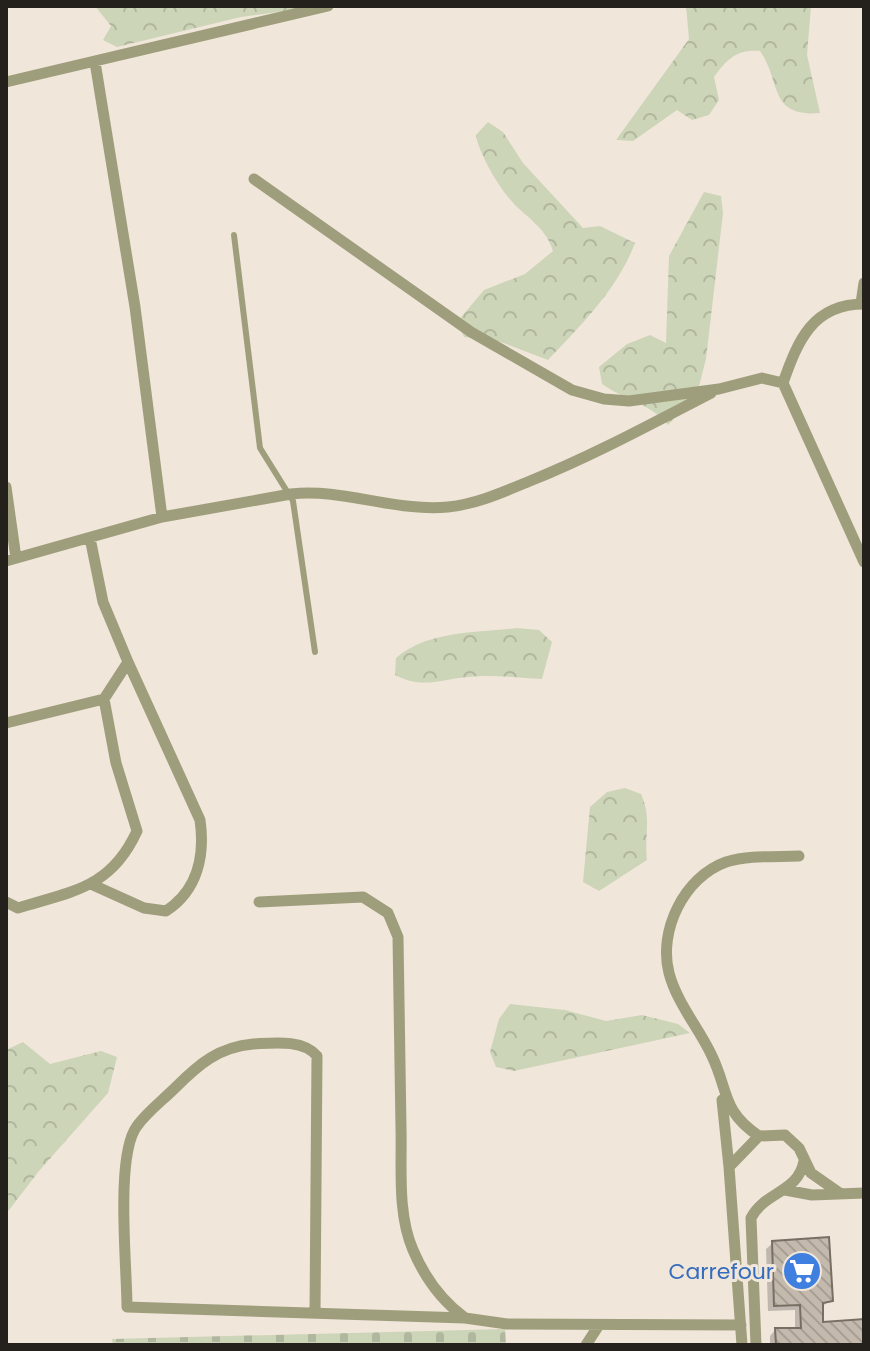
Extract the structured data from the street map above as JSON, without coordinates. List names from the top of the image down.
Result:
{
  "places": {
    "supermarket": ["Carrefour"]
  }
}
